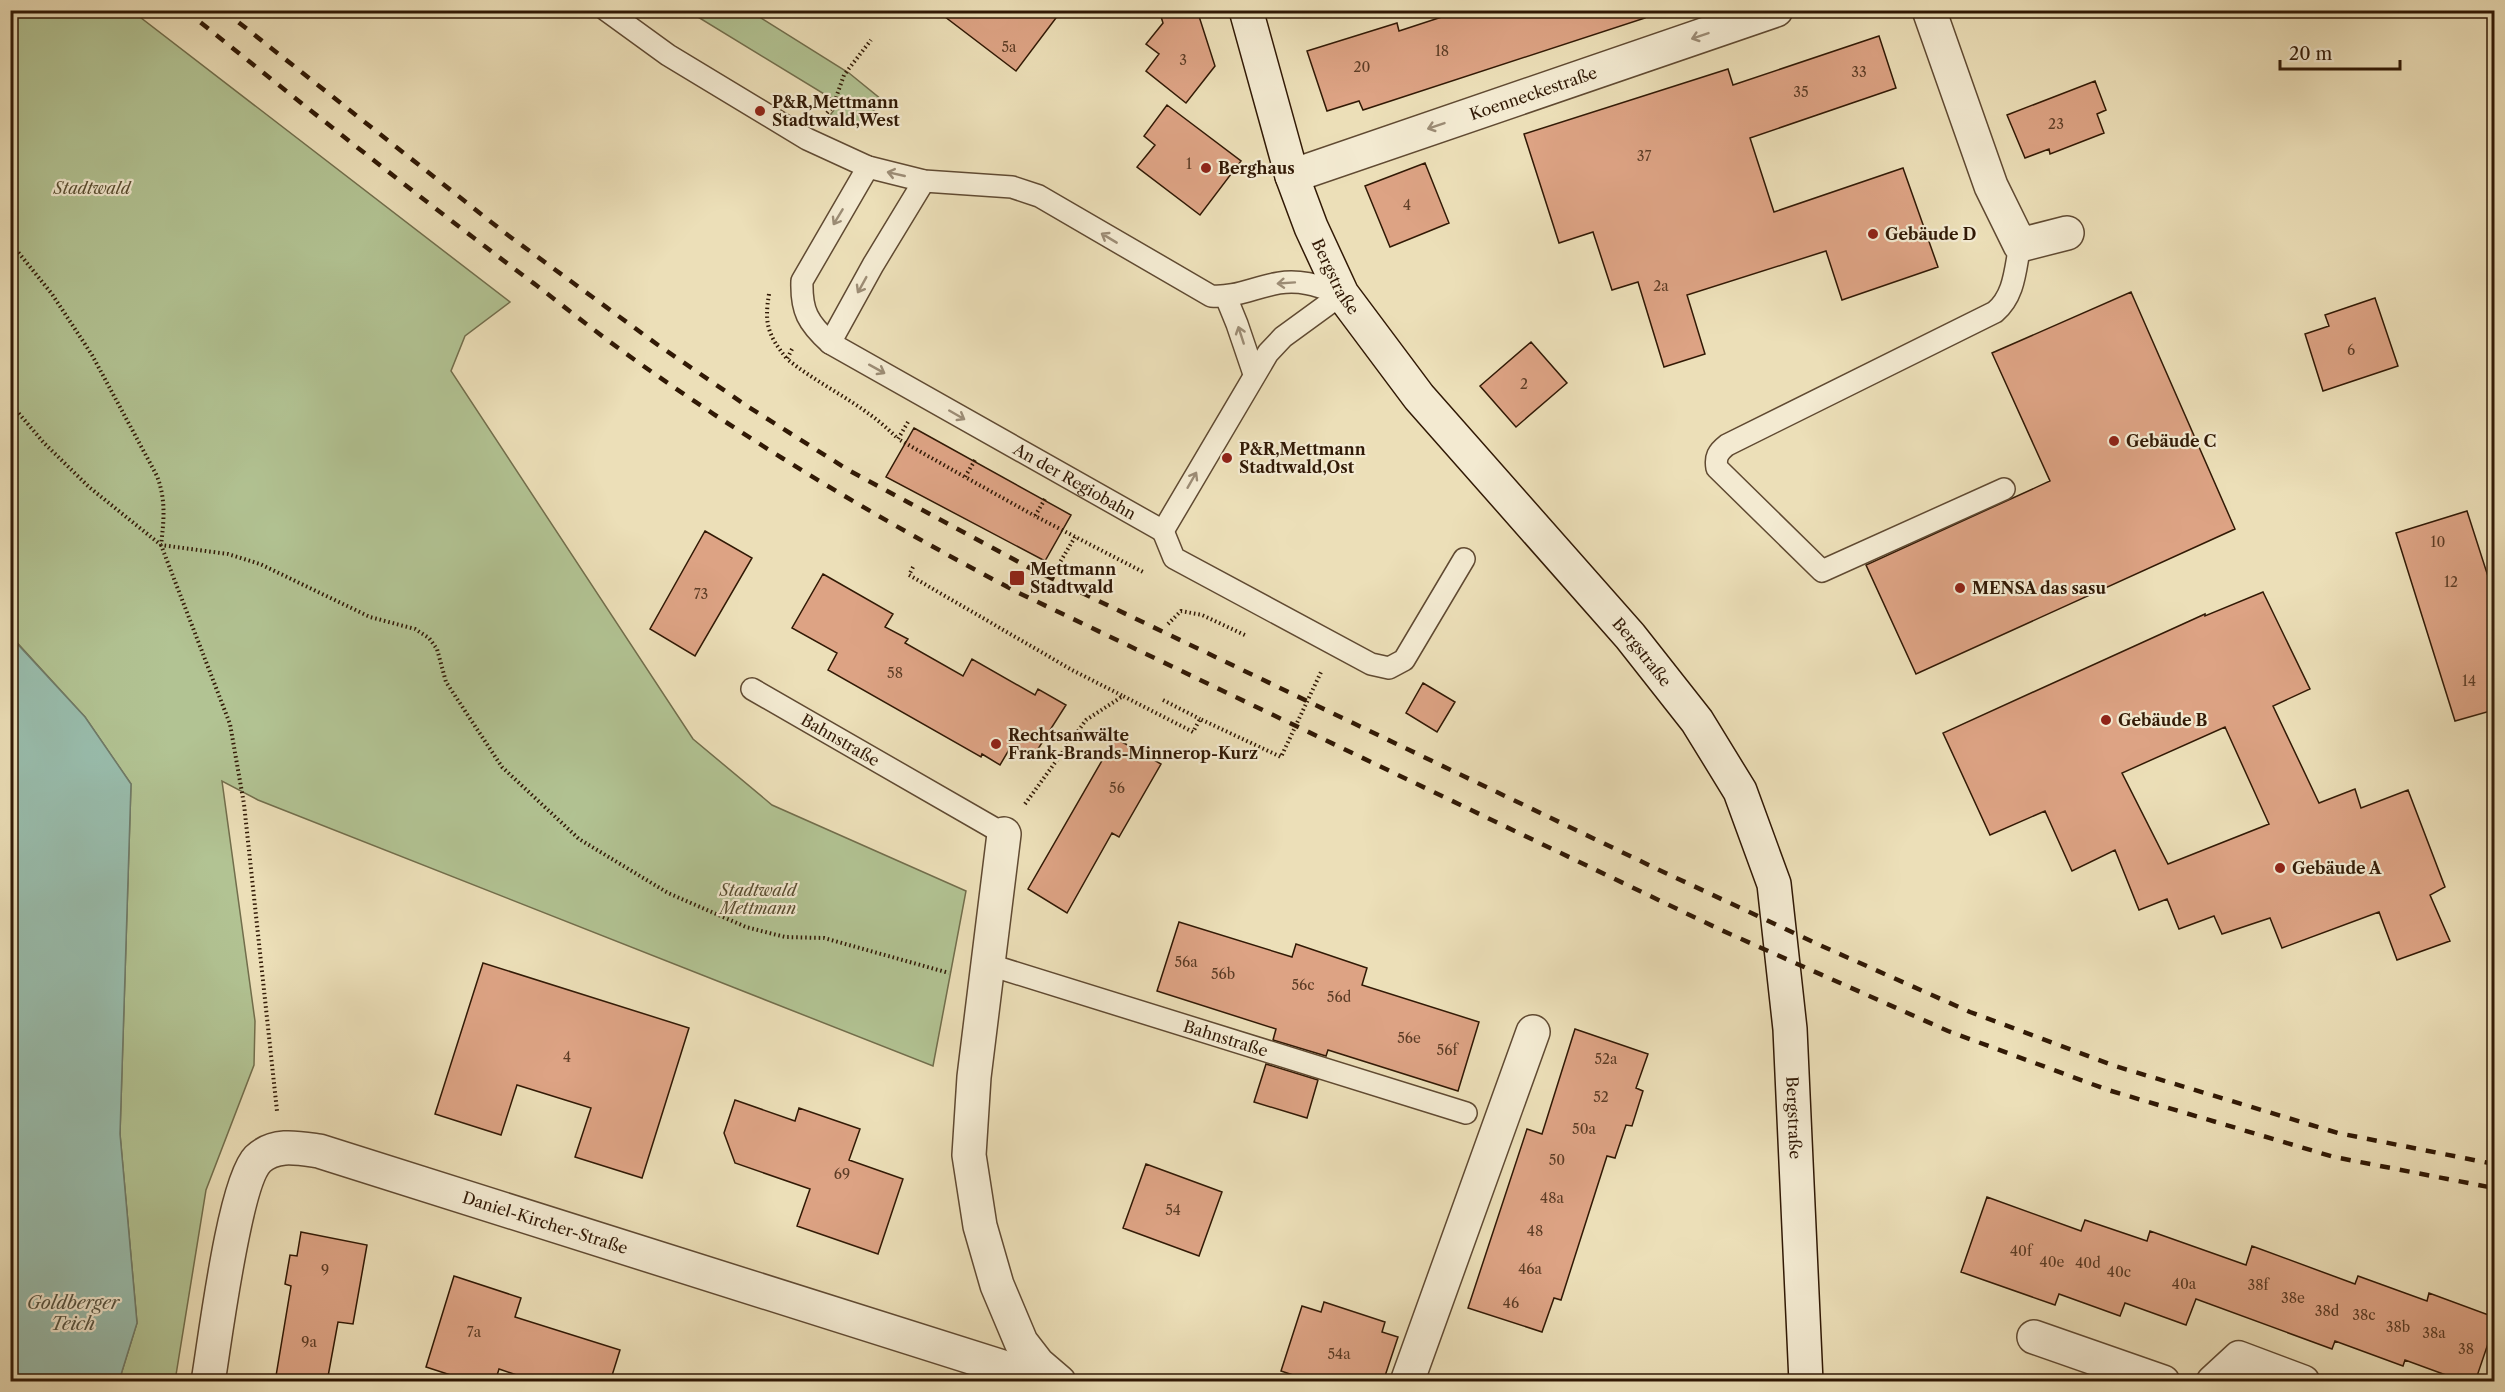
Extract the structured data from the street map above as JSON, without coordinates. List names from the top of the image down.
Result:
{
  "streets": {
    "street": ["Koenneckestraße", "Bergstraße", "Daniel-Kircher-Straße"],
    "lane": ["An der Regiobahn", "Bahnstraße"]
  },
  "crossings": [
    ["Koenneckestraße", "Bergstraße"]
  ],
  "one_way": ["Koenneckestraße"],
  "water": ["Goldberger Teich"],
  "parks": ["Stadtwald", "Stadtwald Mettmann"],
  "places": {
    "other": [
      "P&R,Mettmann Stadtwald,West",
      "Berghaus",
      "Gebäude D",
      "Gebäude C",
      "P&R,Mettmann Stadtwald,Ost",
      "MENSA das sasu",
      "Gebäude B",
      "Rechtsanwälte Frank-Brands-Minnerop-Kurz",
      "Gebäude A"
    ],
    "transit": ["Mettmann Stadtwald"]
  },
  "house_numbers": [
    "5a",
    "18",
    "3",
    "20",
    "33",
    "35",
    "23",
    "37",
    "1",
    "4",
    "2a",
    "6",
    "2",
    "10",
    "12",
    "73",
    "58",
    "14",
    "56",
    "56a",
    "56b",
    "56c",
    "56d",
    "56e",
    "56f",
    "4",
    "52a",
    "52",
    "50a",
    "50",
    "69",
    "48a",
    "54",
    "48",
    "40f",
    "40e",
    "40d",
    "46a",
    "9",
    "40c",
    "40a",
    "38f",
    "38e",
    "46",
    "38d",
    "38c",
    "38b",
    "7a",
    "38a",
    "9a",
    "38",
    "54a"
  ],
  "scale_bar": "20 m"
}
